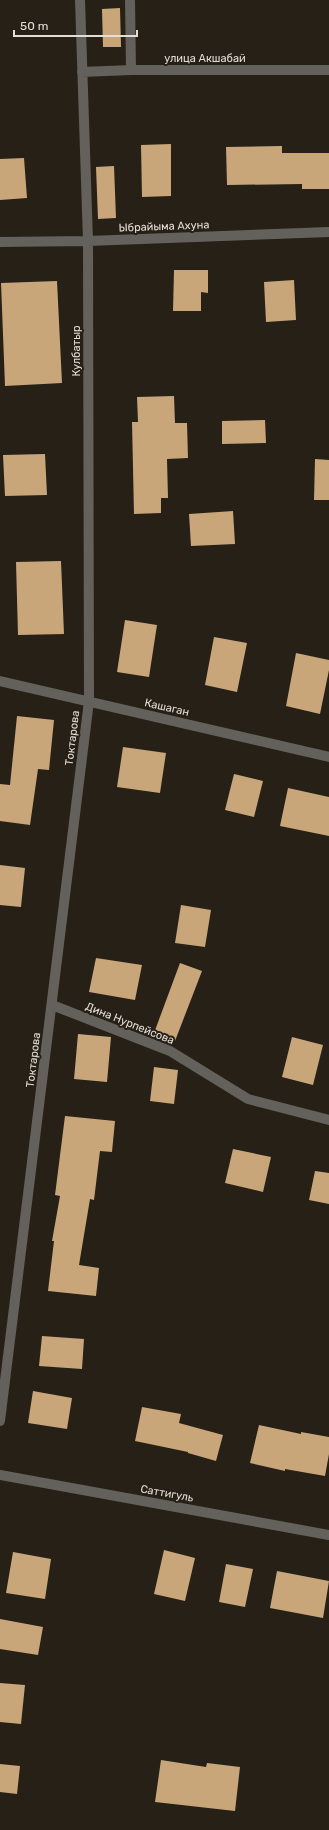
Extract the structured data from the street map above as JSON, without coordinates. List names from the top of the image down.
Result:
{
  "streets": {
    "street": [
      "улица Акшабай",
      "Ыбрайыма Ахуна",
      "Кулбатыр",
      "Кашаган",
      "Токтарова",
      "Дина Нурпейсова",
      "Саттигуль"
    ]
  },
  "crossings": [
    ["улица Акшабай", "Кулбатыр"],
    ["Ыбрайыма Ахуна", "Кулбатыр"],
    ["Кулбатыр", "Кашаган"],
    ["Кулбатыр", "Токтарова"],
    ["Кашаган", "Токтарова"],
    ["Токтарова", "Дина Нурпейсова"]
  ],
  "scale_bar": "50 m"
}
